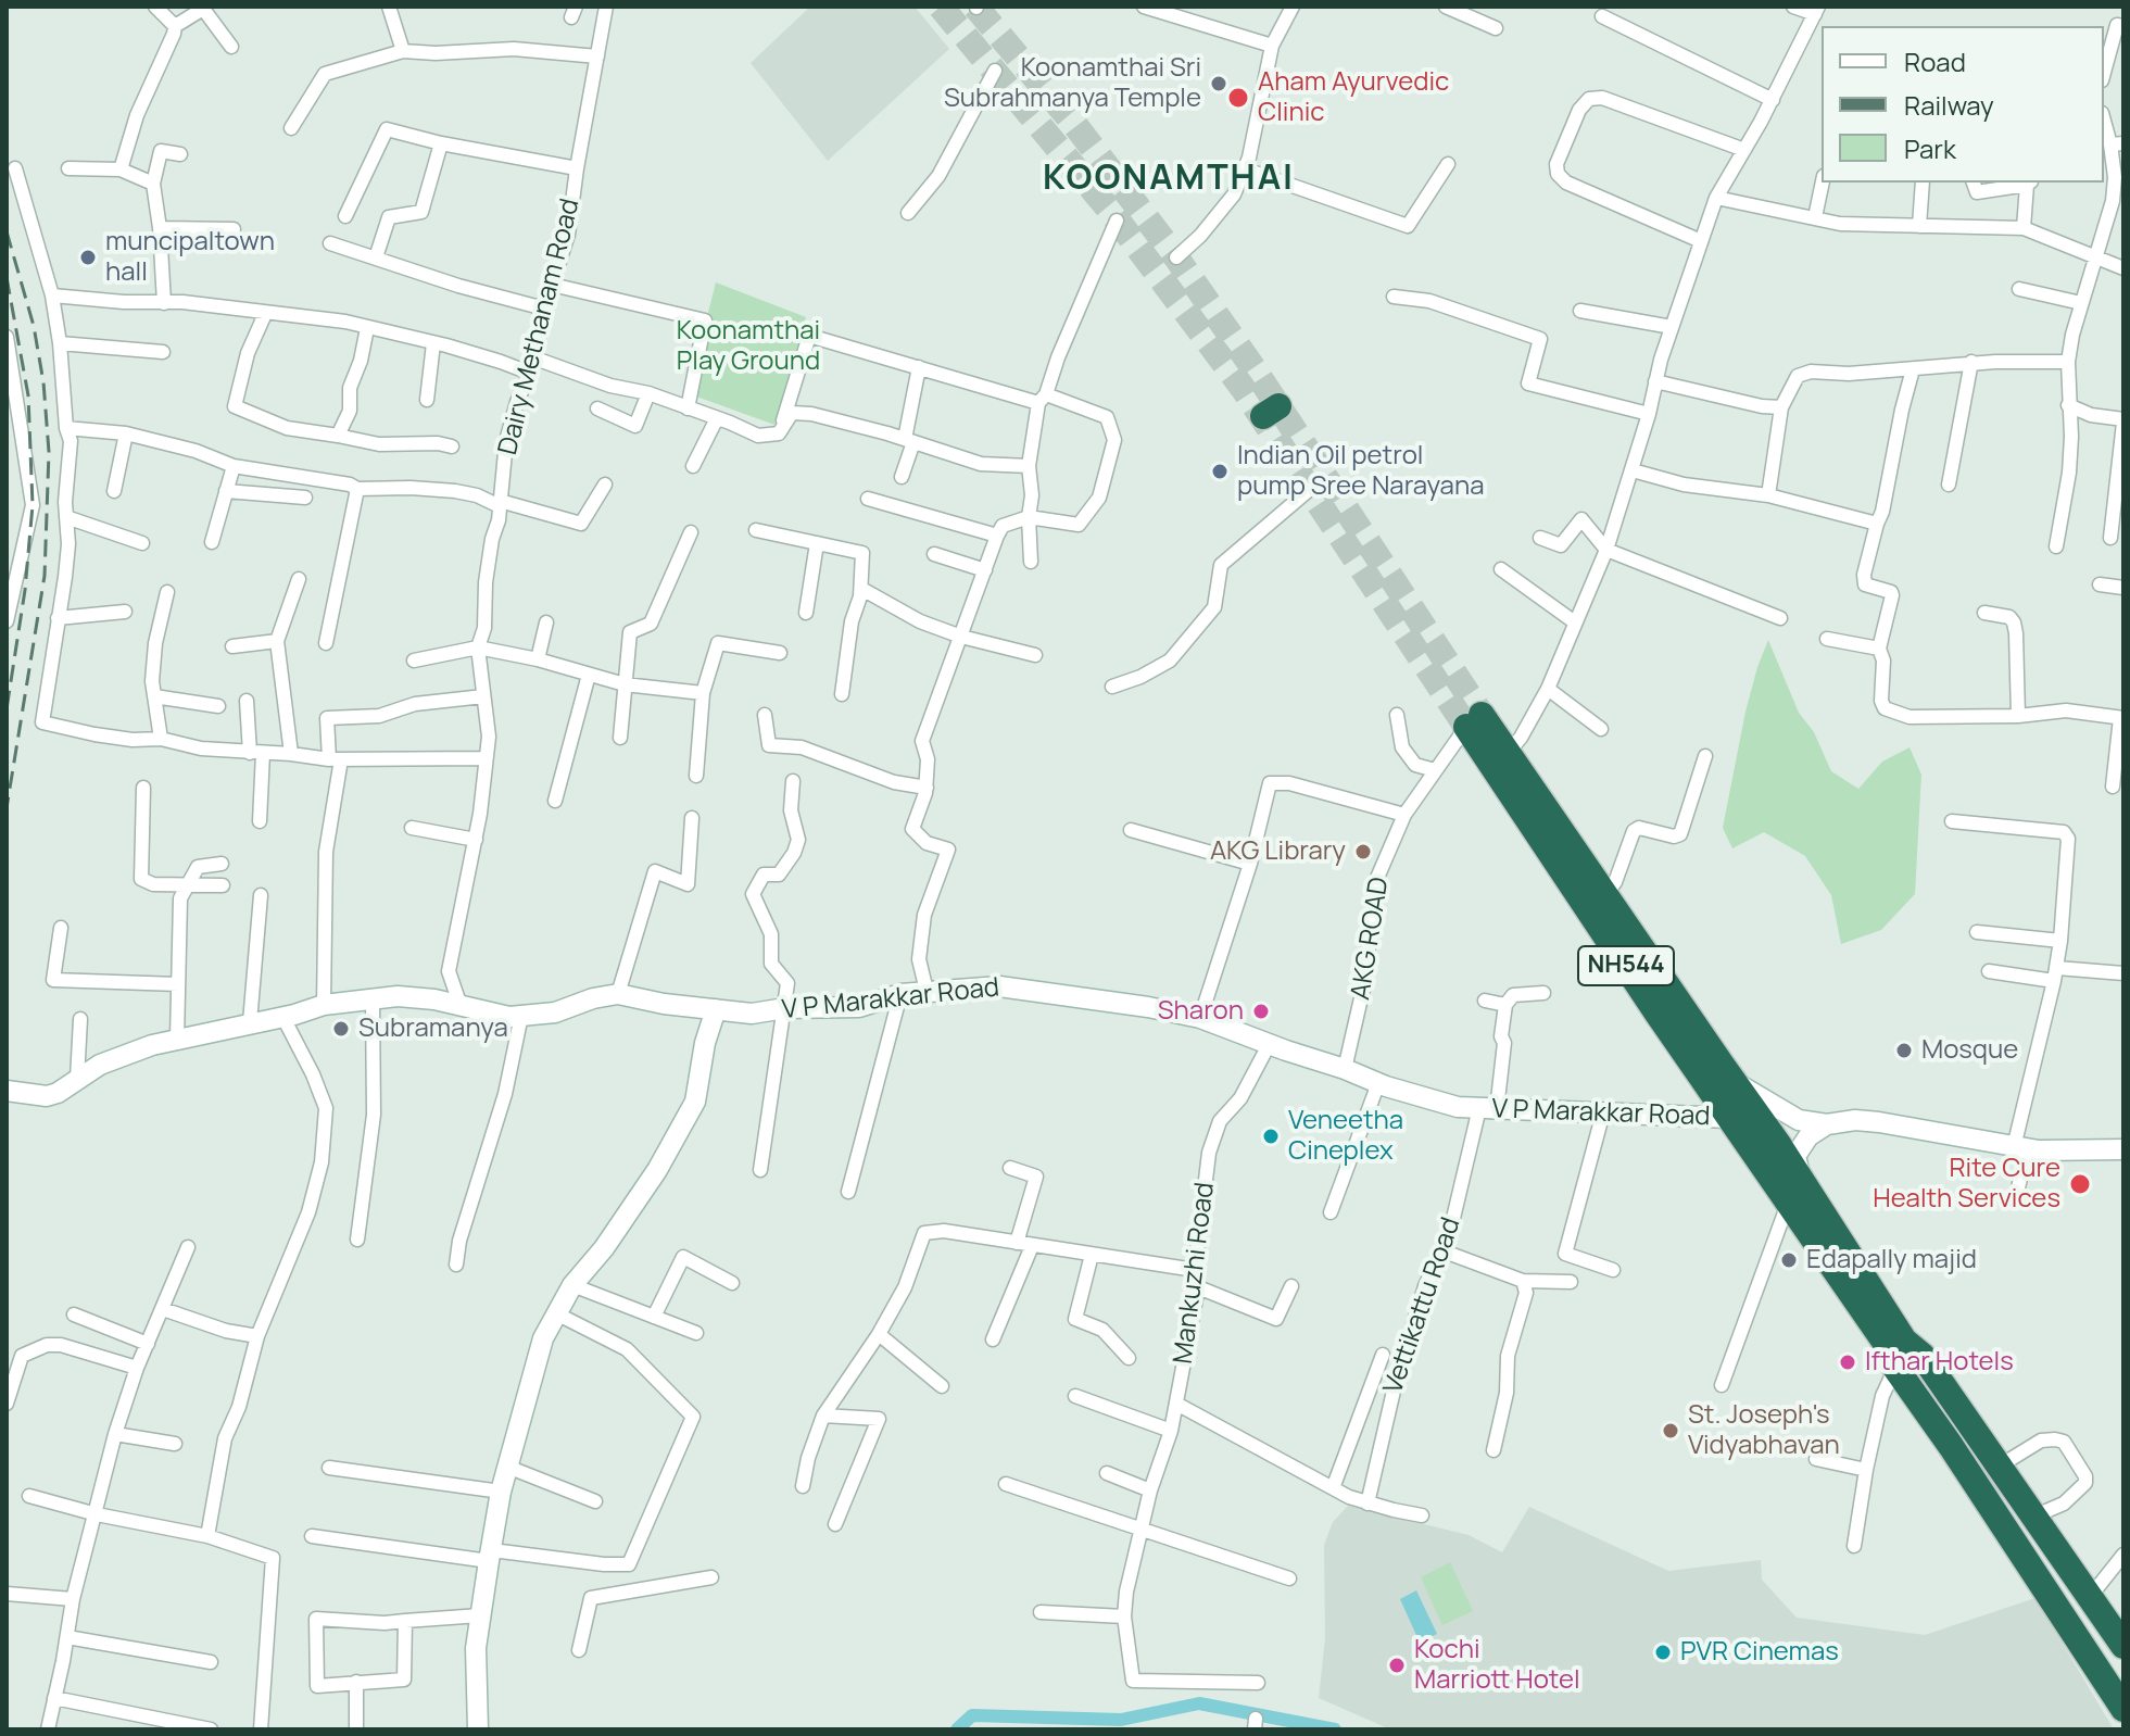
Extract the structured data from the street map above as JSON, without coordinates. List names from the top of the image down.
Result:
{
  "streets": {
    "highway": ["NH544"],
    "street": [
      "Dairy Methanam Road",
      "AKG ROAD",
      "V P Marakkar Road",
      "Mankuzhi Road",
      "Vettikattu Road"
    ]
  },
  "crossings": [
    ["Dairy Methanam Road", "V P Marakkar Road"],
    ["AKG ROAD", "NH544"],
    ["AKG ROAD", "V P Marakkar Road"],
    ["NH544", "V P Marakkar Road"],
    ["V P Marakkar Road", "Mankuzhi Road"],
    ["V P Marakkar Road", "Vettikattu Road"]
  ],
  "districts": ["KOONAMTHAI"],
  "parks": ["Koonamthai Play Ground"],
  "places": [
    "Koonamthai Sri Subrahmanya Temple",
    "Aham Ayurvedic Clinic",
    "muncipaltown hall",
    "Indian Oil petrol pump Sree Narayana",
    "AKG Library",
    "Sharon",
    "Subramanya",
    "Mosque",
    "Veneetha Cineplex",
    "Rite Cure Health Services",
    "Edapally majid",
    "Ifthar Hotels",
    "St. Joseph's Vidyabhavan",
    "PVR Cinemas",
    "Kochi Marriott Hotel"
  ],
  "legend": ["Road", "Railway", "Park"]
}
